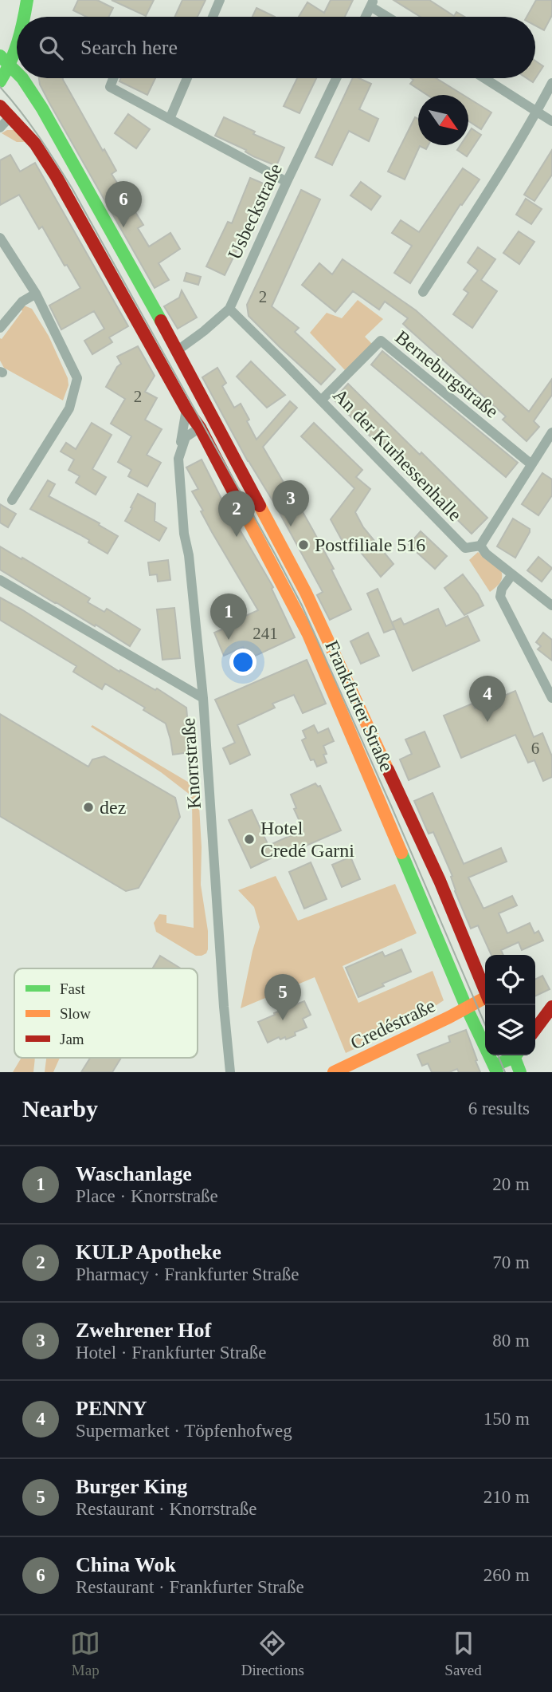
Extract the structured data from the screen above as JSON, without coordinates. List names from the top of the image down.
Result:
{
  "streets": {
    "main road": ["Frankfurter Straße", "Credéstraße"],
    "street": [
      "Usbeckstraße",
      "Berneburgstraße",
      "An der Kurhessenhalle",
      "Knorrstraße"
    ]
  },
  "crossings": [
    ["Usbeckstraße", "An der Kurhessenhalle"],
    ["Usbeckstraße", "Frankfurter Straße"],
    ["Berneburgstraße", "An der Kurhessenhalle"],
    ["Frankfurter Straße", "Knorrstraße"],
    ["Frankfurter Straße", "Credéstraße"]
  ],
  "places": ["Postfiliale 516", "dez", "Hotel Credé Garni"],
  "house_numbers": [
    "2",
    "2",
    "241",
    "6"
  ],
  "legend": ["Fast", "Slow", "Jam"],
  "north": "bottom right",
  "page": {
    "search": "Search here",
    "pins": [
      "6",
      "3",
      "2",
      "1",
      "4",
      "5"
    ],
    "heading": ["Nearby", "6 results"],
    "list": [
      {
        "mark": "1",
        "name": "Waschanlage",
        "note": "Place · Knorrstraße",
        "value": "20 m"
      },
      {
        "mark": "2",
        "name": "KULP Apotheke",
        "note": "Pharmacy · Frankfurter Straße",
        "value": "70 m"
      },
      {
        "mark": "3",
        "name": "Zwehrener Hof",
        "note": "Hotel · Frankfurter Straße",
        "value": "80 m"
      },
      {
        "mark": "4",
        "name": "PENNY",
        "note": "Supermarket · Töpfenhofweg",
        "value": "150 m"
      },
      {
        "mark": "5",
        "name": "Burger King",
        "note": "Restaurant · Knorrstraße",
        "value": "210 m"
      },
      {
        "mark": "6",
        "name": "China Wok",
        "note": "Restaurant · Frankfurter Straße",
        "value": "260 m"
      }
    ],
    "nav": ["Map", "Directions", "Saved"]
  }
}
